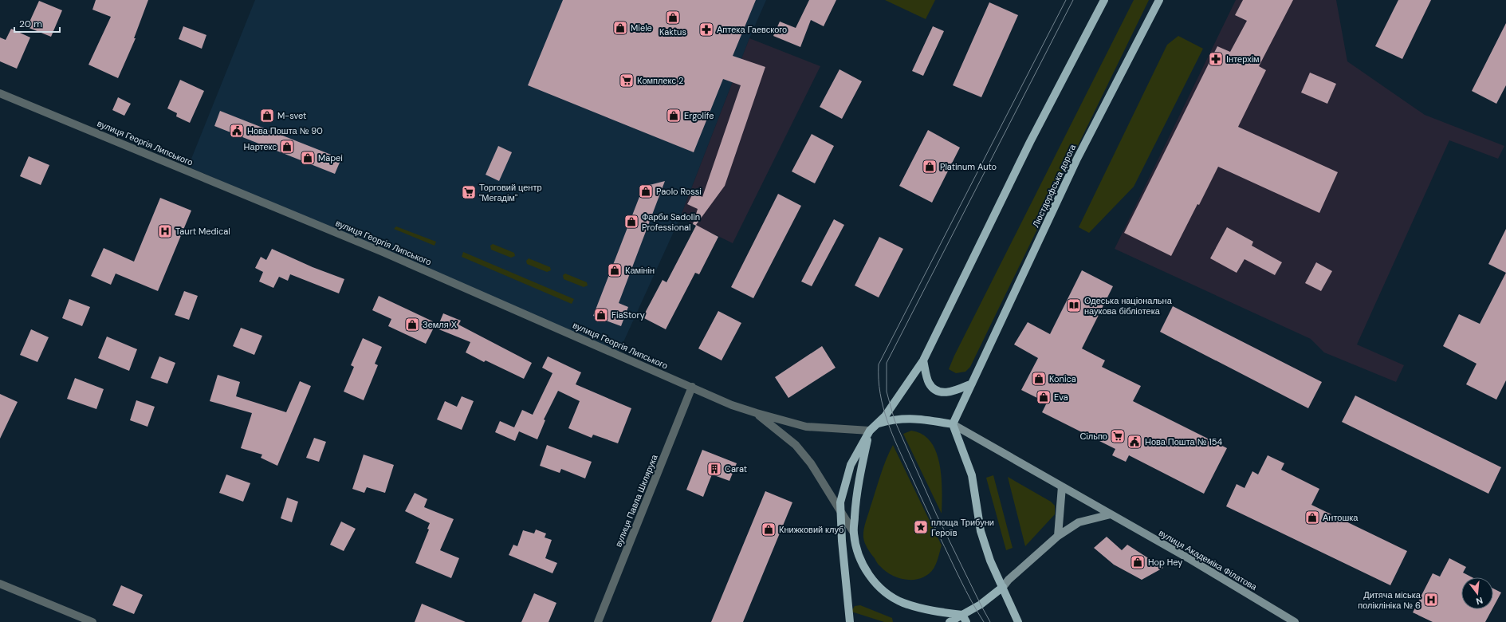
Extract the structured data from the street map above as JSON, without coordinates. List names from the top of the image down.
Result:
{
  "streets": {
    "main road": ["Люстдорфська дорога", "вулиця Академіка Філатова"],
    "street": ["вулиця Георгія Липського", "вулиця Павла Шклярука"]
  },
  "crossings": [
    ["вулиця Георгія Липського", "вулиця Павла Шклярука"],
    ["Люстдорфська дорога", "вулиця Академіка Філатова"]
  ],
  "places": {
    "shop": [
      "Kaktus",
      "Miele",
      "M-svet",
      "Ergolife",
      "Нартекс",
      "Mapei",
      "Platinum Auto",
      "Paolo Rossi",
      "Фарби Sadolin Professional",
      "Камінін",
      "FiaStory",
      "Земля Х",
      "Konica",
      "Eva",
      "Антошка",
      "Книжковий клуб",
      "Hop Hey"
    ],
    "pharmacy": ["Аптека Гаевского", "Інтерхім"],
    "supermarket": ["Комплекс 2", "Торговий центр \"Мегадім\"", "Сільпо"],
    "public building": ["Нова Пошта № 90", "Нова Пошта № 154"],
    "hospital": ["Taurt Medical", "Дитяча міська поліклініка № 6"],
    "library": ["Одеська національна наукова бібліотека"],
    "building": ["Carat"],
    "place": ["площа Трибуни Героїв"]
  },
  "scale_bar": "20 m",
  "north": "bottom"
}
